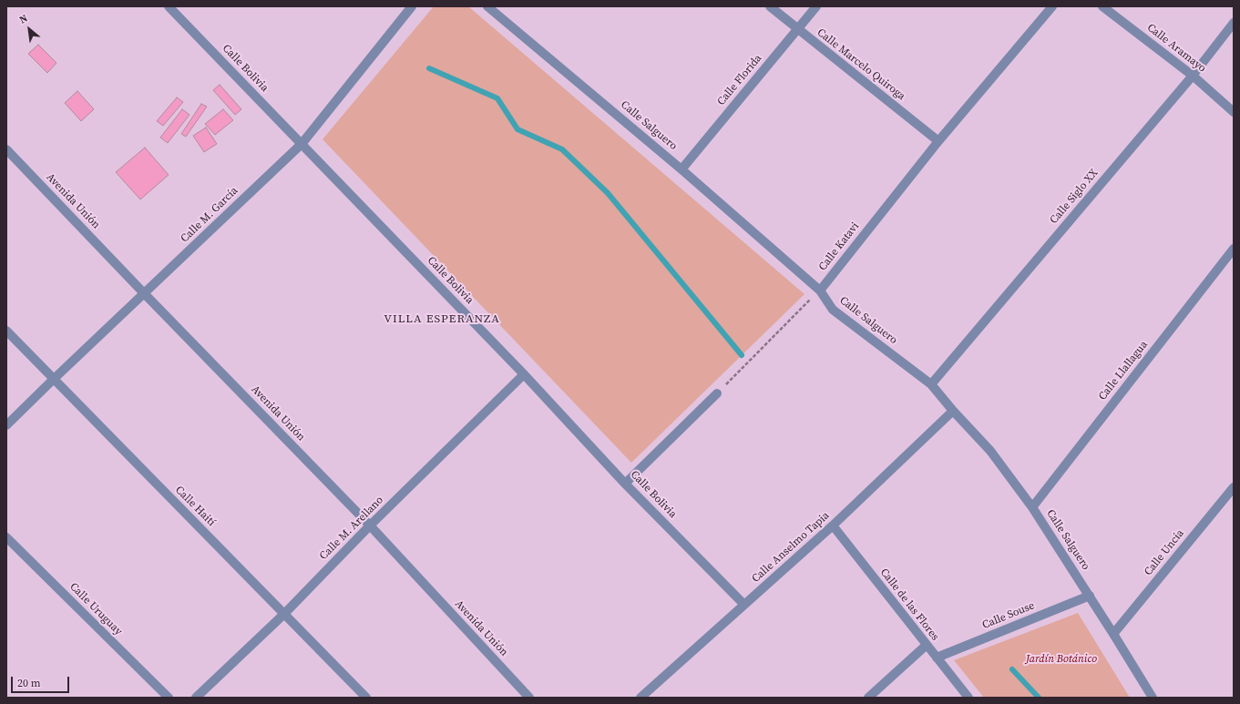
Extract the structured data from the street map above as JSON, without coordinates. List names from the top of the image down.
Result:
{
  "streets": {
    "street": [
      "Calle Aramayo",
      "Calle Marcelo Quiroga",
      "Calle Bolivia",
      "Calle Florida",
      "Calle Salguero",
      "Calle Siglo XX",
      "Avenida Unión",
      "Calle M. García",
      "Calle Katavi",
      "Calle Llallagua",
      "Calle Haití",
      "Calle M. Arellano",
      "Calle Anselmo Tapia",
      "Calle Uncía",
      "Calle de las Flores",
      "Calle Uruguay",
      "Calle Souse"
    ]
  },
  "crossings": [
    ["Calle Aramayo", "Calle Siglo XX"],
    ["Calle Marcelo Quiroga", "Calle Florida"],
    ["Calle Marcelo Quiroga", "Calle Katavi"],
    ["Calle Bolivia", "Calle M. García"],
    ["Calle Bolivia", "Calle M. Arellano"],
    ["Calle Bolivia", "Calle Anselmo Tapia"],
    ["Calle Florida", "Calle Salguero"],
    ["Calle Salguero", "Calle Siglo XX"],
    ["Calle Salguero", "Calle Katavi"],
    ["Calle Salguero", "Calle Llallagua"],
    ["Calle Salguero", "Calle Anselmo Tapia"],
    ["Calle Salguero", "Calle Uncía"],
    ["Calle Salguero", "Calle Souse"],
    ["Avenida Unión", "Calle M. García"],
    ["Avenida Unión", "Calle M. Arellano"],
    ["Calle M. García", "Calle Haití"],
    ["Calle Haití", "Calle M. Arellano"],
    ["Calle Anselmo Tapia", "Calle de las Flores"],
    ["Calle de las Flores", "Calle Souse"]
  ],
  "districts": ["VILLA ESPERANZA"],
  "parks": ["Jardín Botánico"],
  "scale_bar": "20 m",
  "north": "top left"
}
